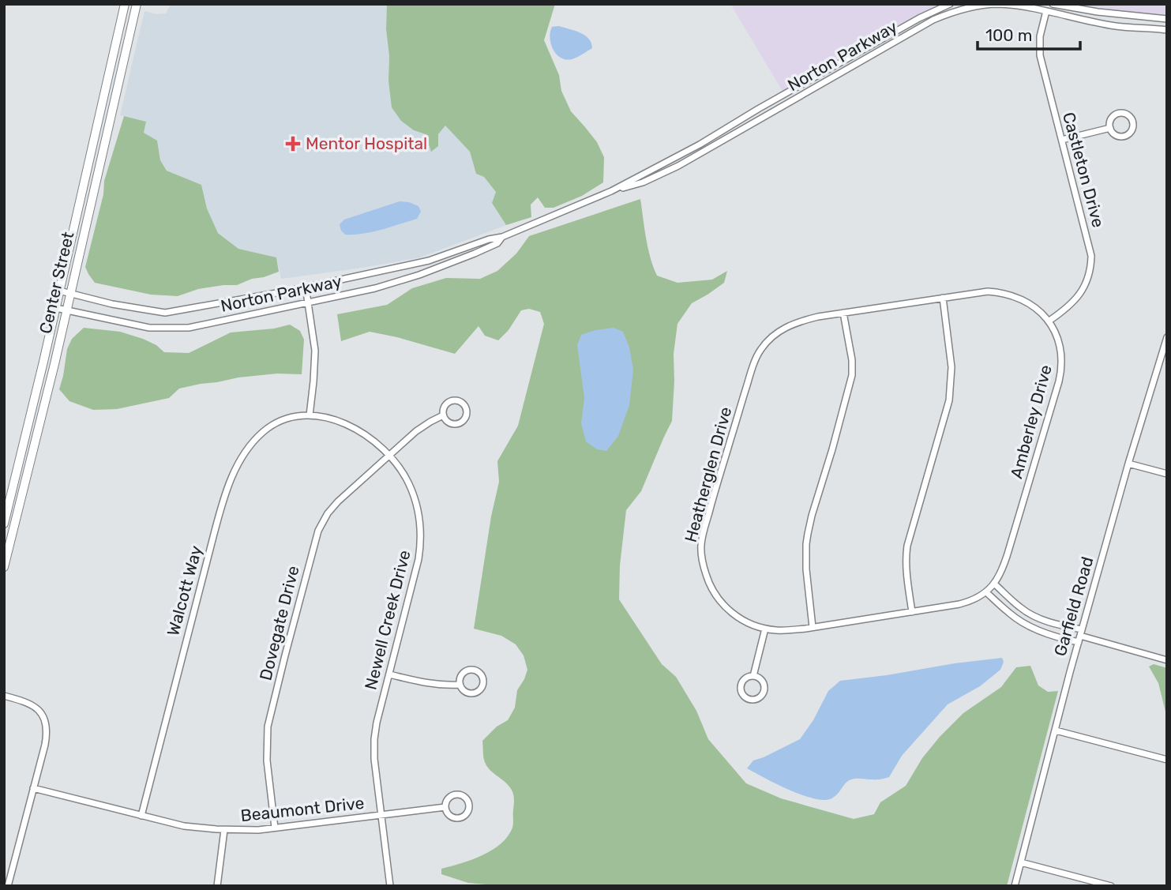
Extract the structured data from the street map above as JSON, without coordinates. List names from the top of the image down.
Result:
{
  "streets": {
    "main road": ["Center Street"],
    "street": [
      "Norton Parkway",
      "Castleton Drive",
      "Amberley Drive",
      "Heatherglen Drive",
      "Walcott Way",
      "Garfield Road",
      "Newell Creek Drive",
      "Dovegate Drive",
      "Beaumont Drive"
    ]
  },
  "crossings": [
    ["Norton Parkway", "Castleton Drive"],
    ["Norton Parkway", "Center Street"],
    ["Castleton Drive", "Amberley Drive"],
    ["Amberley Drive", "Heatherglen Drive"],
    ["Walcott Way", "Newell Creek Drive"],
    ["Walcott Way", "Beaumont Drive"],
    ["Newell Creek Drive", "Dovegate Drive"],
    ["Newell Creek Drive", "Beaumont Drive"],
    ["Dovegate Drive", "Beaumont Drive"]
  ],
  "places": {
    "health": ["Mentor Hospital"]
  },
  "scale_bar": "100 m"
}
